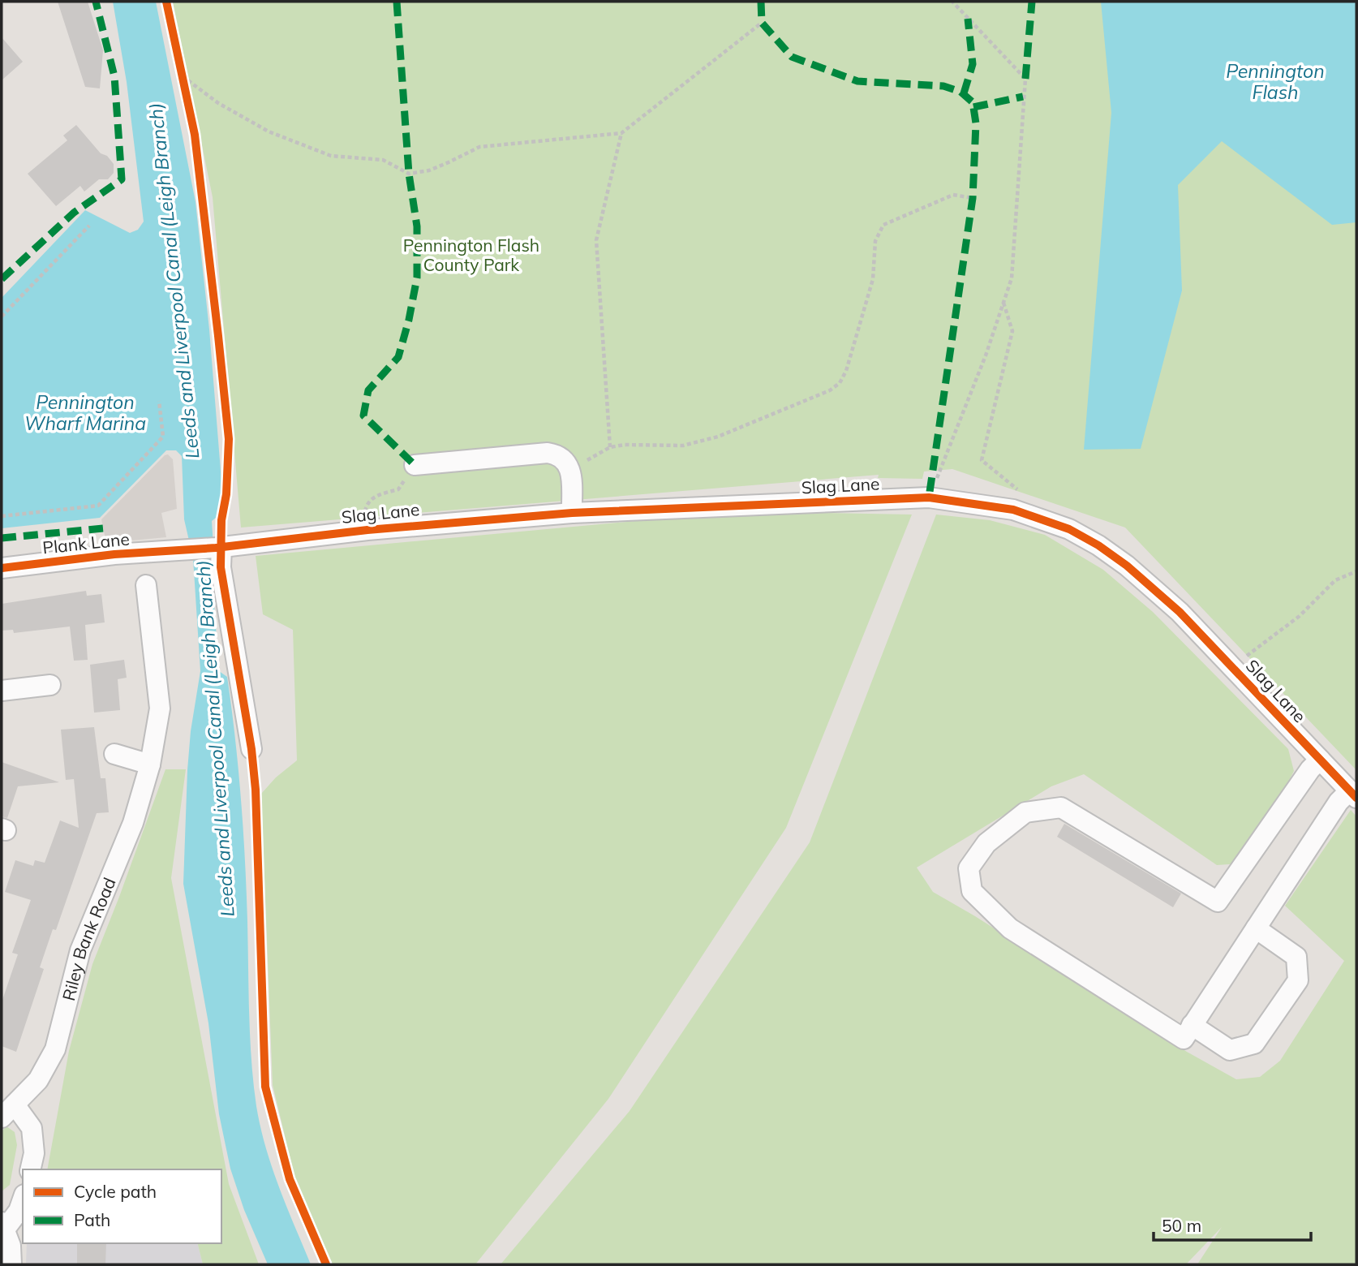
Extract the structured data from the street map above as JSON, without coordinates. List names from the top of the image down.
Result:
{
  "streets": {
    "street": ["Slag Lane", "Plank Lane", "Riley Bank Road"]
  },
  "crossings": [
    ["Slag Lane", "Plank Lane"]
  ],
  "water": ["Pennington Flash", "Leeds and Liverpool Canal (Leigh Branch)", "Pennington Wharf Marina"],
  "parks": ["Pennington Flash County Park"],
  "legend": ["Cycle path", "Path"],
  "scale_bar": "50 m"
}
